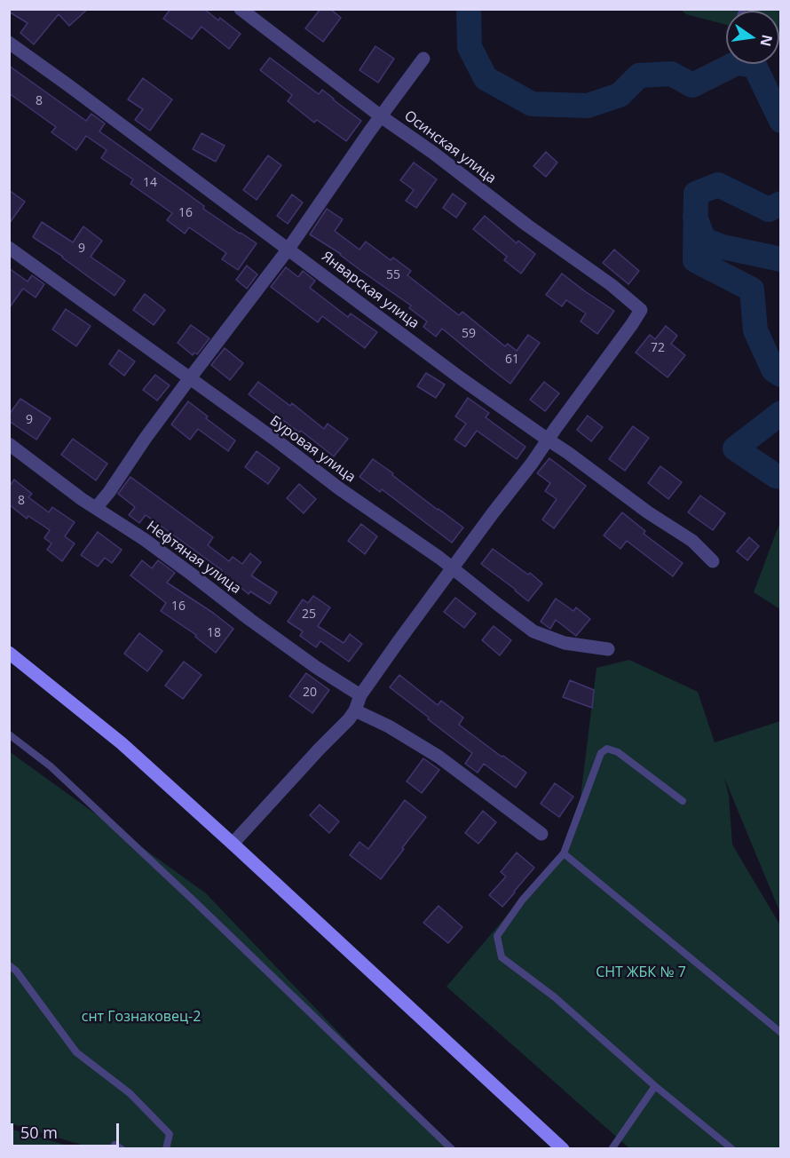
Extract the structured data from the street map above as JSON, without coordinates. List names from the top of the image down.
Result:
{
  "streets": {
    "street": [
      "Осинская улица",
      "Январская улица",
      "Буровая улица",
      "Нефтяная улица"
    ]
  },
  "crossings": [
    ["Осинская улица", "Январская улица"]
  ],
  "parks": ["СНТ ЖБК № 7", "снт Гознаковец-2"],
  "house_numbers": [
    "8",
    "14",
    "16",
    "9",
    "55",
    "59",
    "72",
    "61",
    "9",
    "8",
    "16",
    "25",
    "18",
    "20"
  ],
  "scale_bar": "50 m",
  "north": "right"
}
